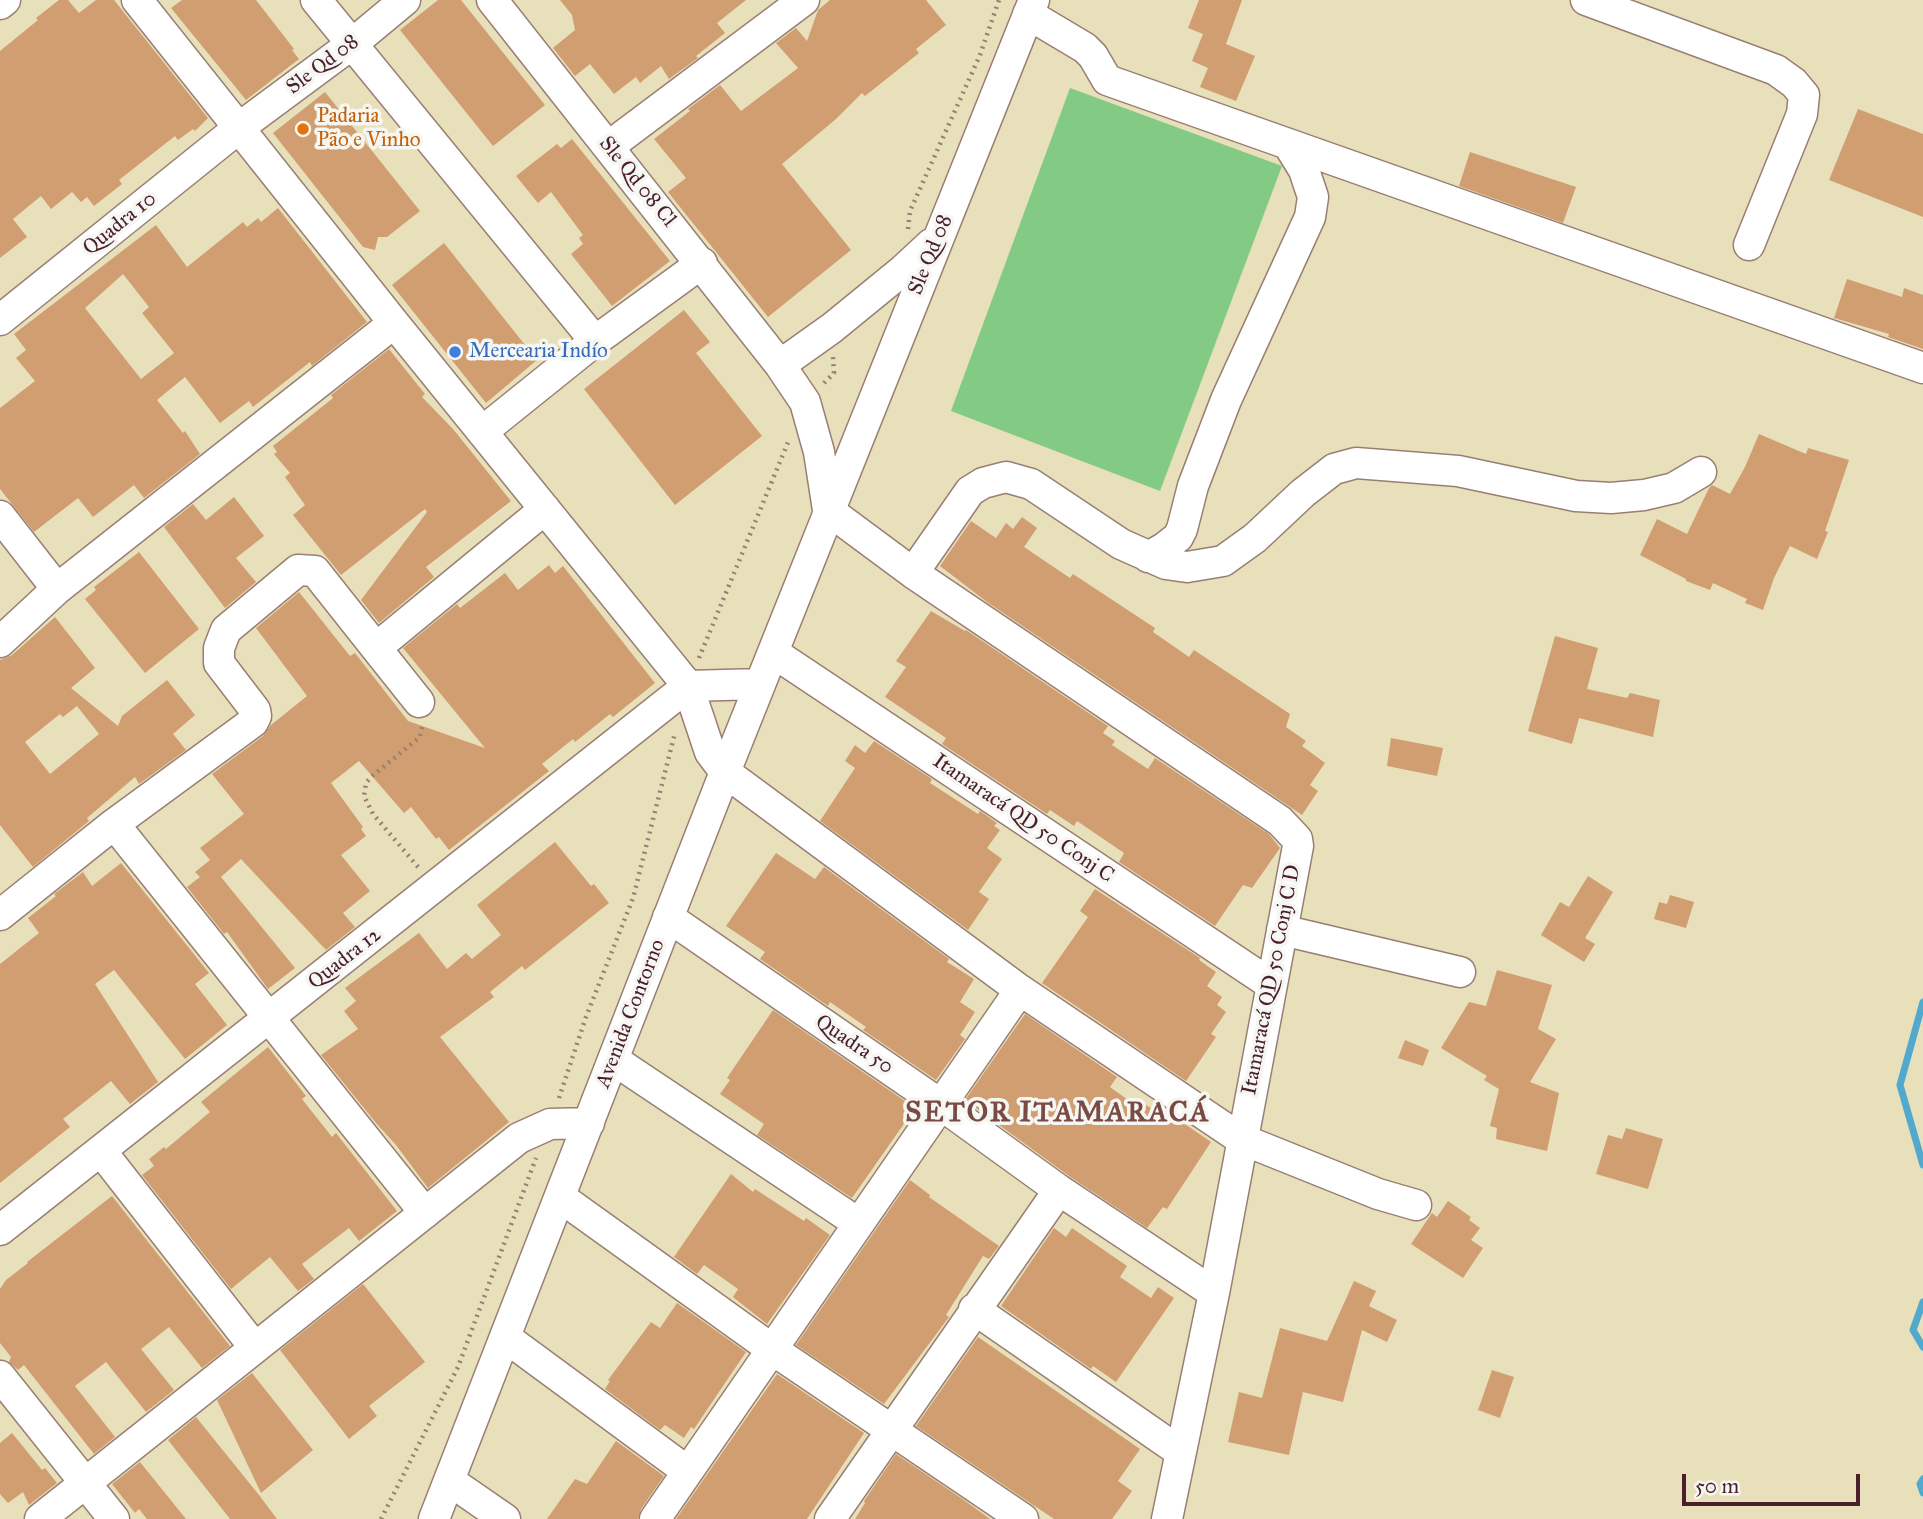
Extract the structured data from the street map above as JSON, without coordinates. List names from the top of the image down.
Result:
{
  "streets": {
    "street": [
      "Sle Qd 08",
      "Sle Qd 08 Cl",
      "Quadra 10",
      "Itamaracá QD 50 Conj C",
      "Quadra 12",
      "Itamaracá QD 50 Conj C D",
      "Avenida Contorno",
      "Quadra 50"
    ]
  },
  "crossings": [
    ["Sle Qd 08", "Sle Qd 08 Cl"],
    ["Sle Qd 08", "Quadra 10"],
    ["Sle Qd 08", "Itamaracá QD 50 Conj C D"],
    ["Sle Qd 08", "Avenida Contorno"],
    ["Sle Qd 08 Cl", "Itamaracá QD 50 Conj C D"],
    ["Sle Qd 08 Cl", "Avenida Contorno"],
    ["Itamaracá QD 50 Conj C", "Itamaracá QD 50 Conj C D"],
    ["Itamaracá QD 50 Conj C", "Avenida Contorno"],
    ["Itamaracá QD 50 Conj C D", "Avenida Contorno"],
    ["Itamaracá QD 50 Conj C D", "Quadra 50"],
    ["Avenida Contorno", "Quadra 50"]
  ],
  "districts": ["SETOR ITAMARACÁ"],
  "places": ["Padaria Pão e Vinho", "Mercearia Indío"],
  "scale_bar": "50 m"
}
